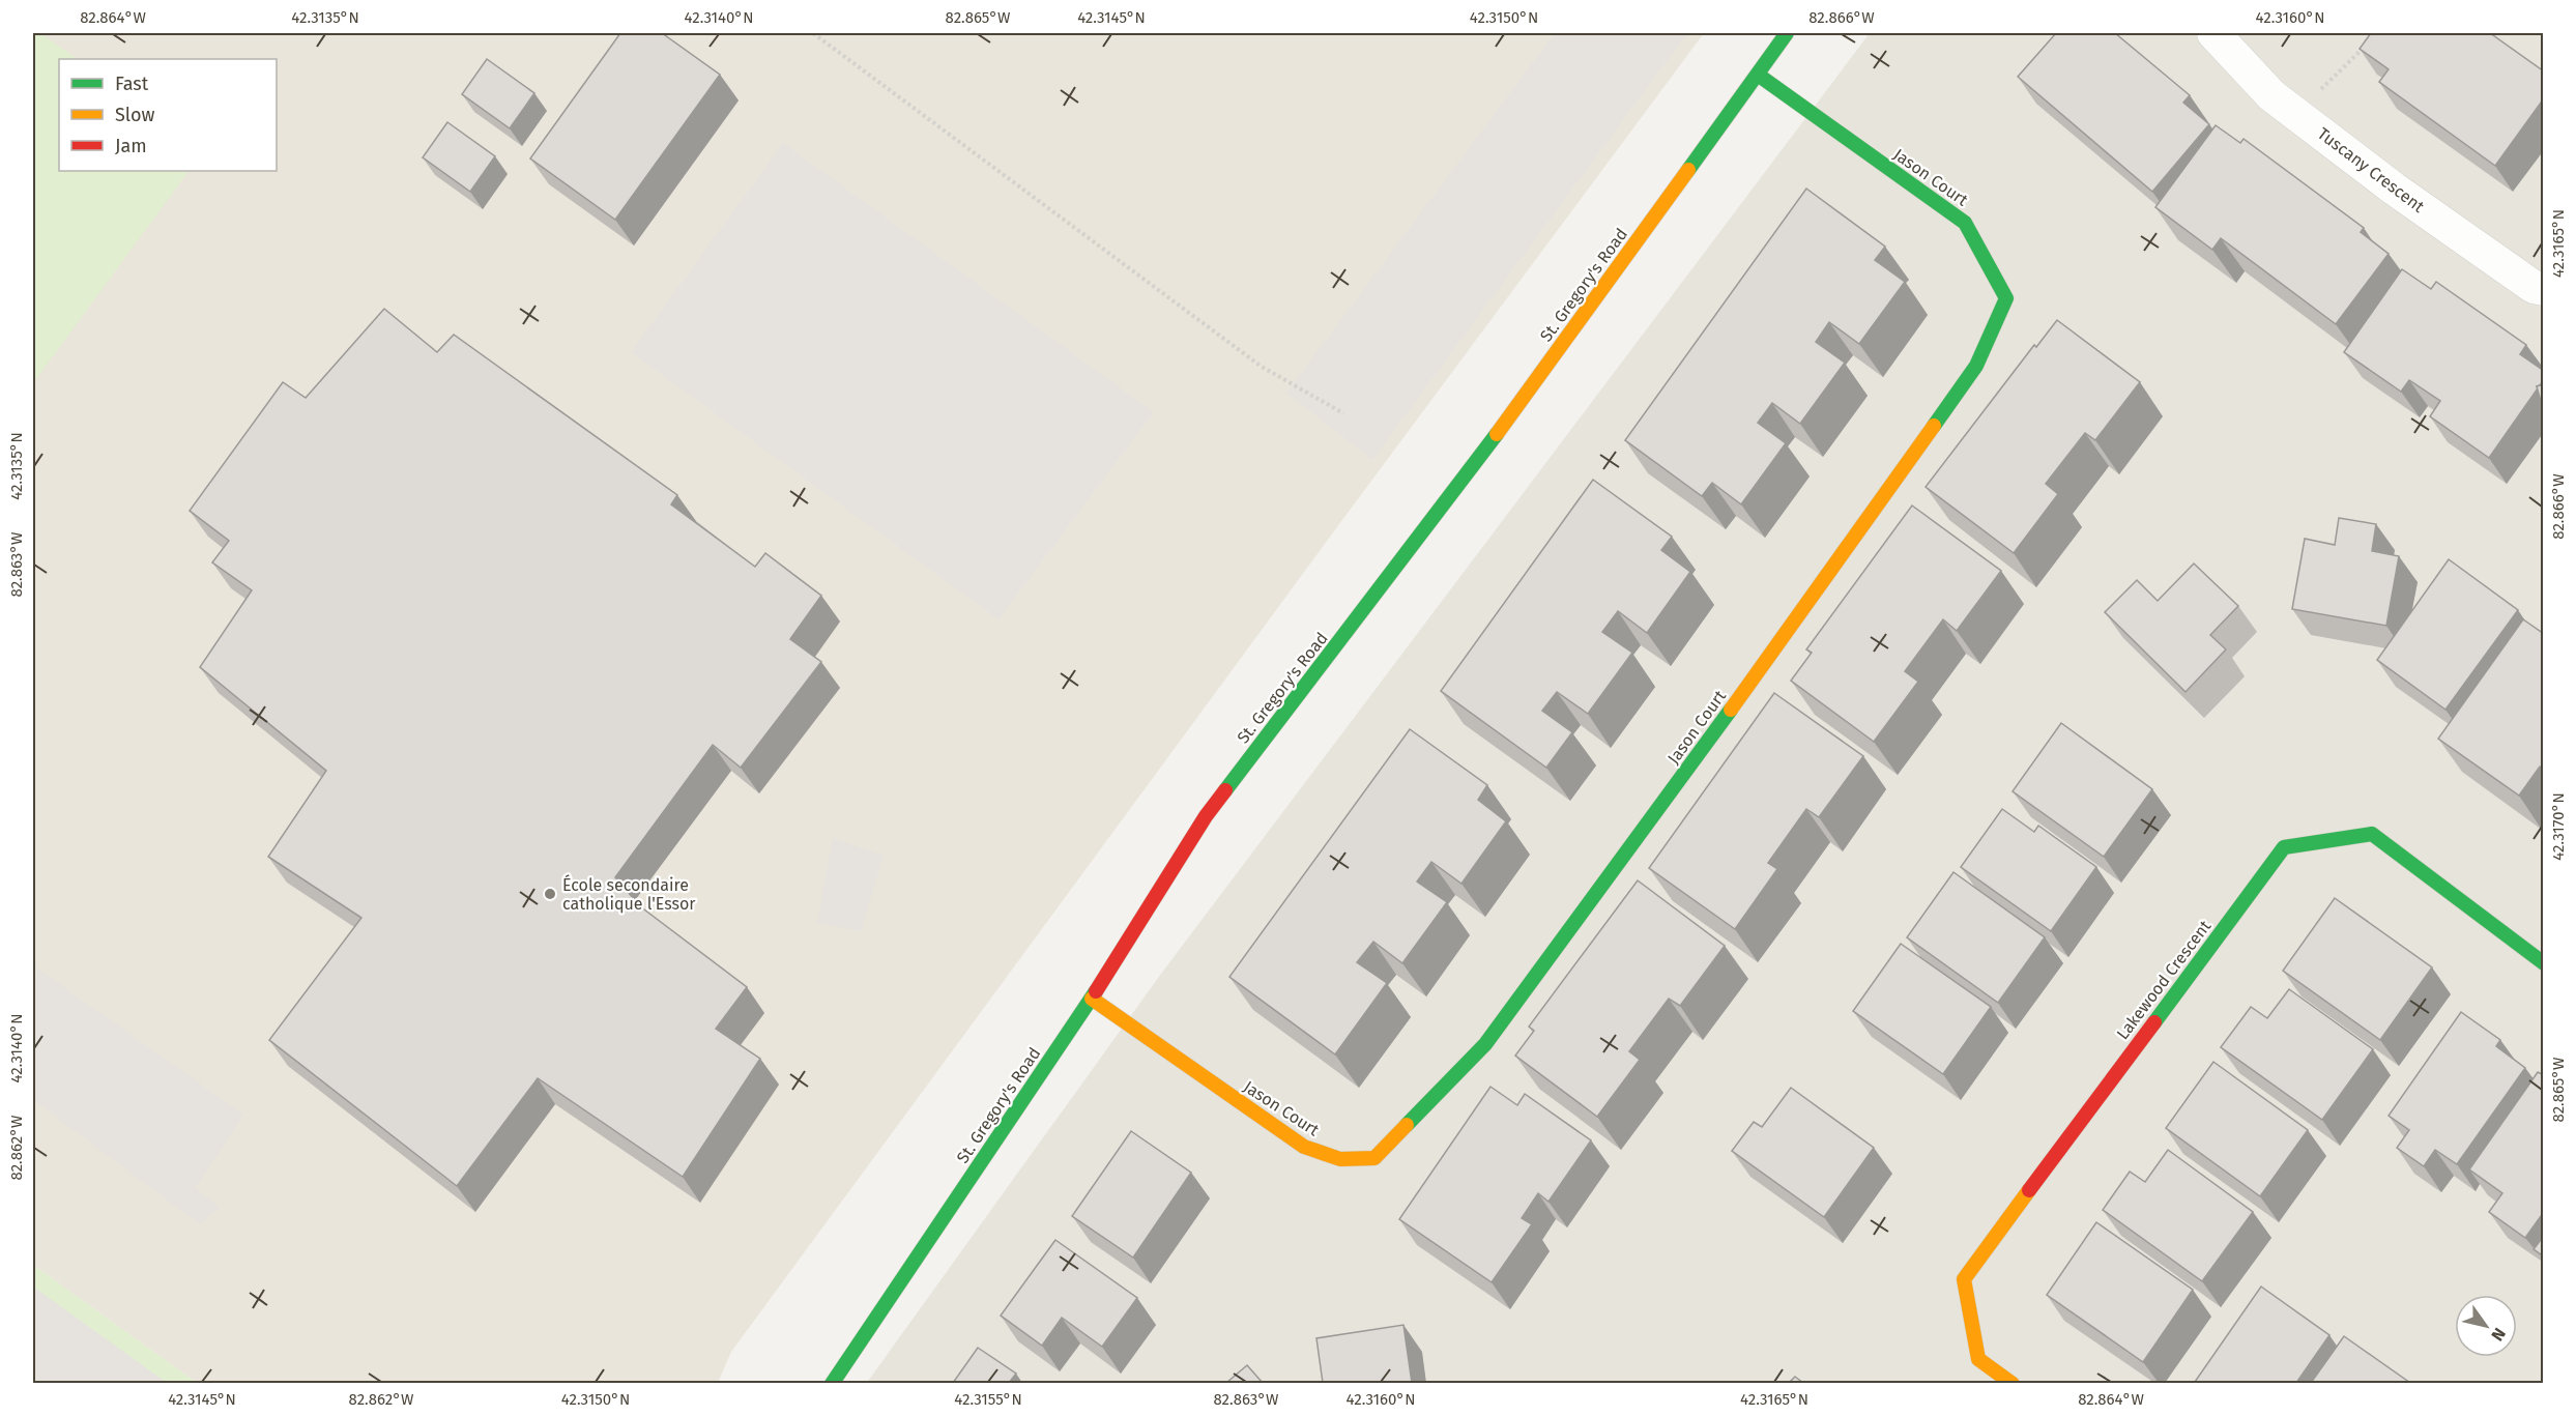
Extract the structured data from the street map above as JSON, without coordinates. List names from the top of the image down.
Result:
{
  "streets": {
    "street": [
      "Tuscany Crescent",
      "Jason Court",
      "St. Gregory's Road",
      "Lakewood Crescent"
    ]
  },
  "crossings": [
    ["Jason Court", "St. Gregory's Road"]
  ],
  "places": ["École secondaire catholique l'Essor"],
  "legend": ["Fast", "Slow", "Jam"],
  "north": "bottom right",
  "coordinates": [
    "82.864°W",
    "42.3135°N",
    "42.3140°N",
    "82.865°W",
    "42.3145°N",
    "42.3150°N",
    "82.866°W",
    "42.3160°N",
    "42.3165°N",
    "82.863°W",
    "42.3170°N",
    "82.862°W",
    "42.3155°N"
  ]
}
